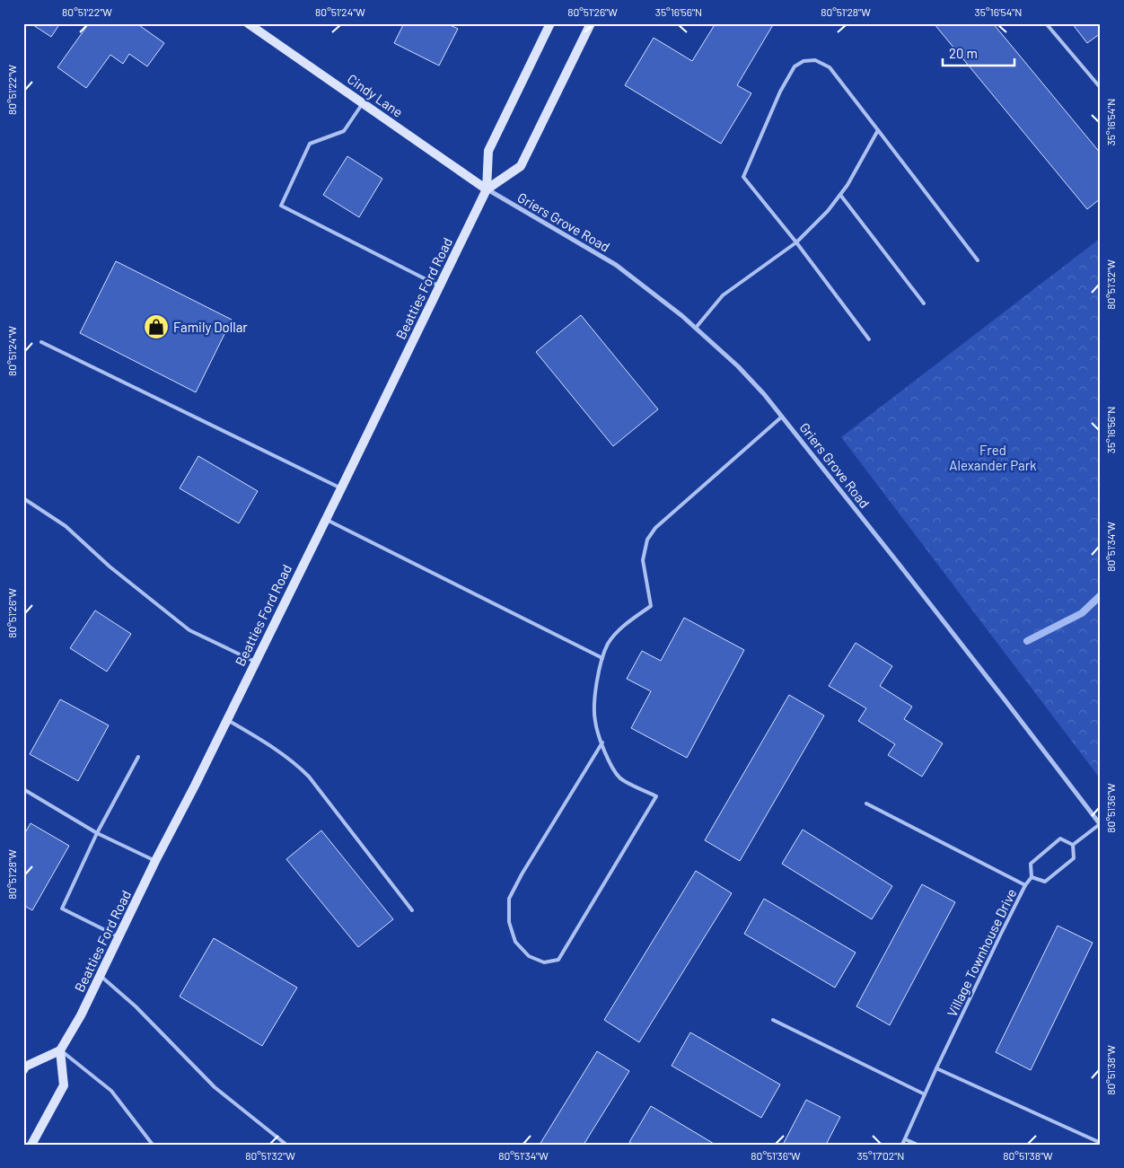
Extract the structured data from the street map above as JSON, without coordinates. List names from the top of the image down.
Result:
{
  "streets": {
    "main road": ["Cindy Lane", "Beatties Ford Road"],
    "street": ["Griers Grove Road"],
    "lane": ["Village Townhouse Drive"]
  },
  "crossings": [
    ["Cindy Lane", "Griers Grove Road"],
    ["Cindy Lane", "Beatties Ford Road"],
    ["Griers Grove Road", "Beatties Ford Road"]
  ],
  "parks": ["Fred Alexander Park"],
  "places": {
    "shop": ["Family Dollar"]
  },
  "scale_bar": "20 m",
  "coordinates": [
    "80°51'22\"W",
    "80°51'24\"W",
    "80°51'26\"W",
    "35°16'56\"N",
    "80°51'28\"W",
    "35°16'54\"N",
    "80°51'32\"W",
    "80°51'34\"W",
    "80°51'36\"W",
    "80°51'38\"W",
    "35°17'02\"N"
  ]
}
